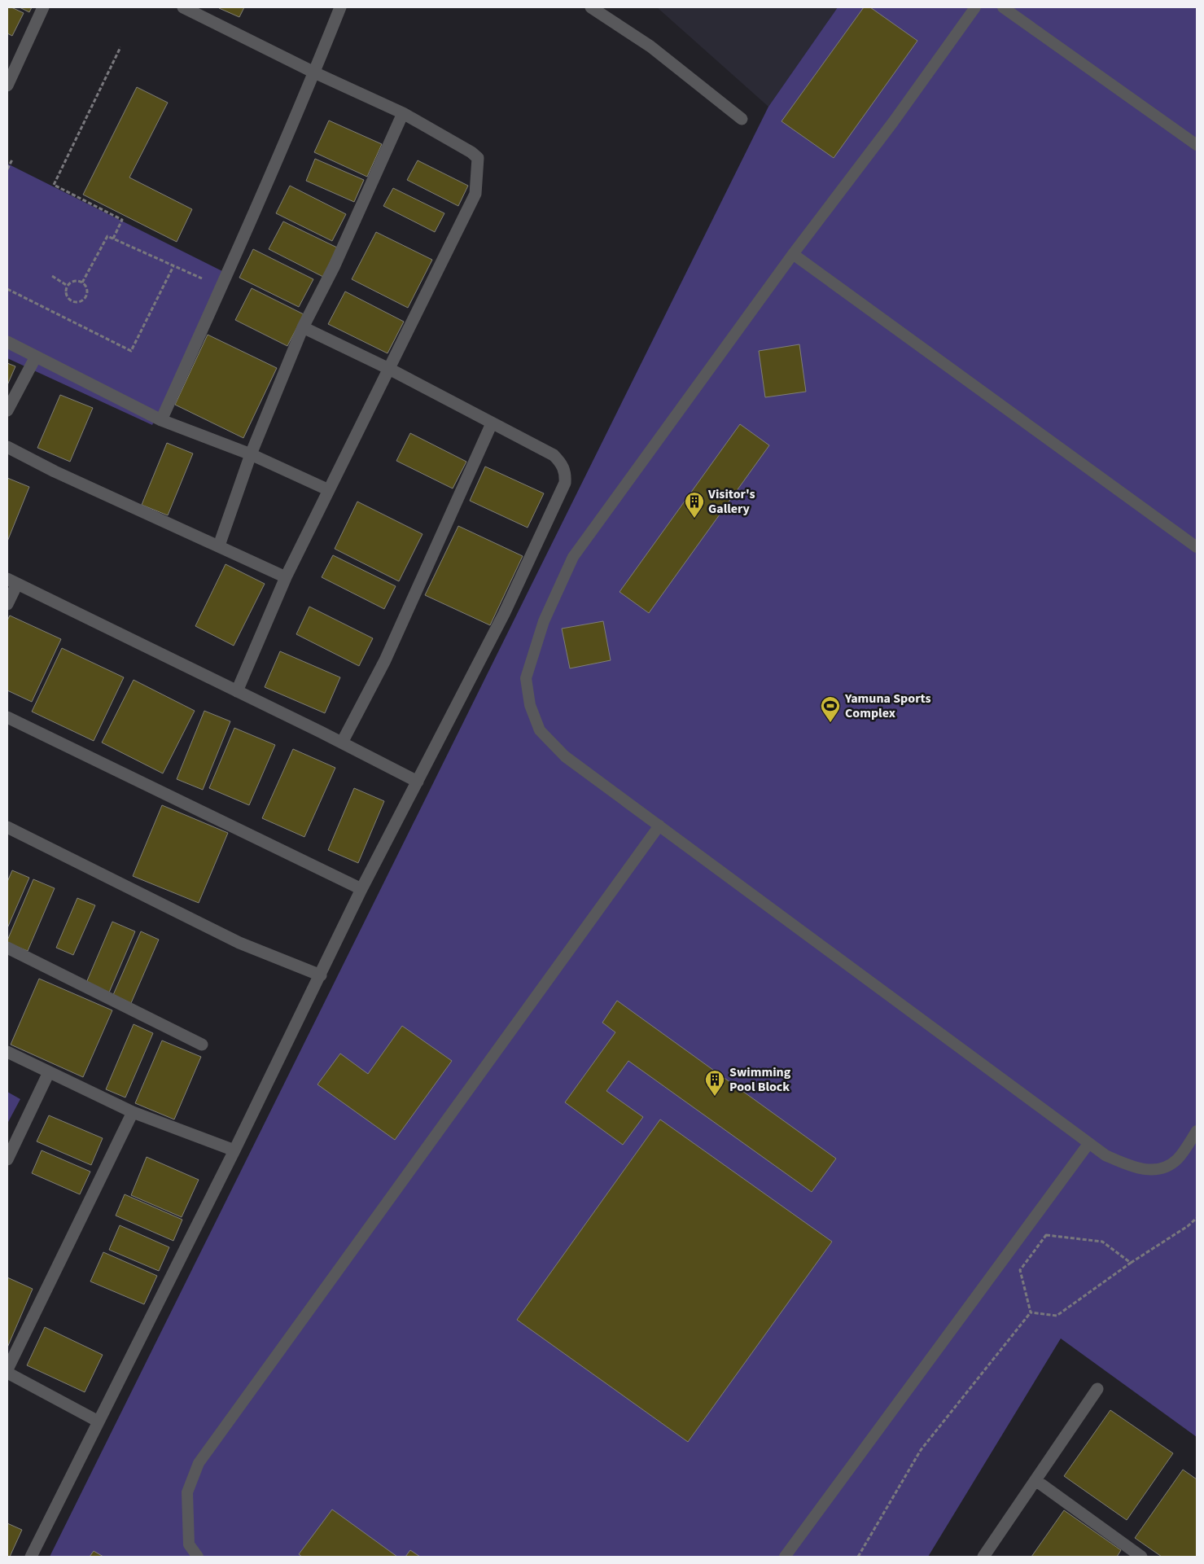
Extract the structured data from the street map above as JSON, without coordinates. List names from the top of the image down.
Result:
{
  "places": {
    "building": ["Visitor's Gallery", "Swimming Pool Block"],
    "sports": ["Yamuna Sports Complex"]
  }
}
